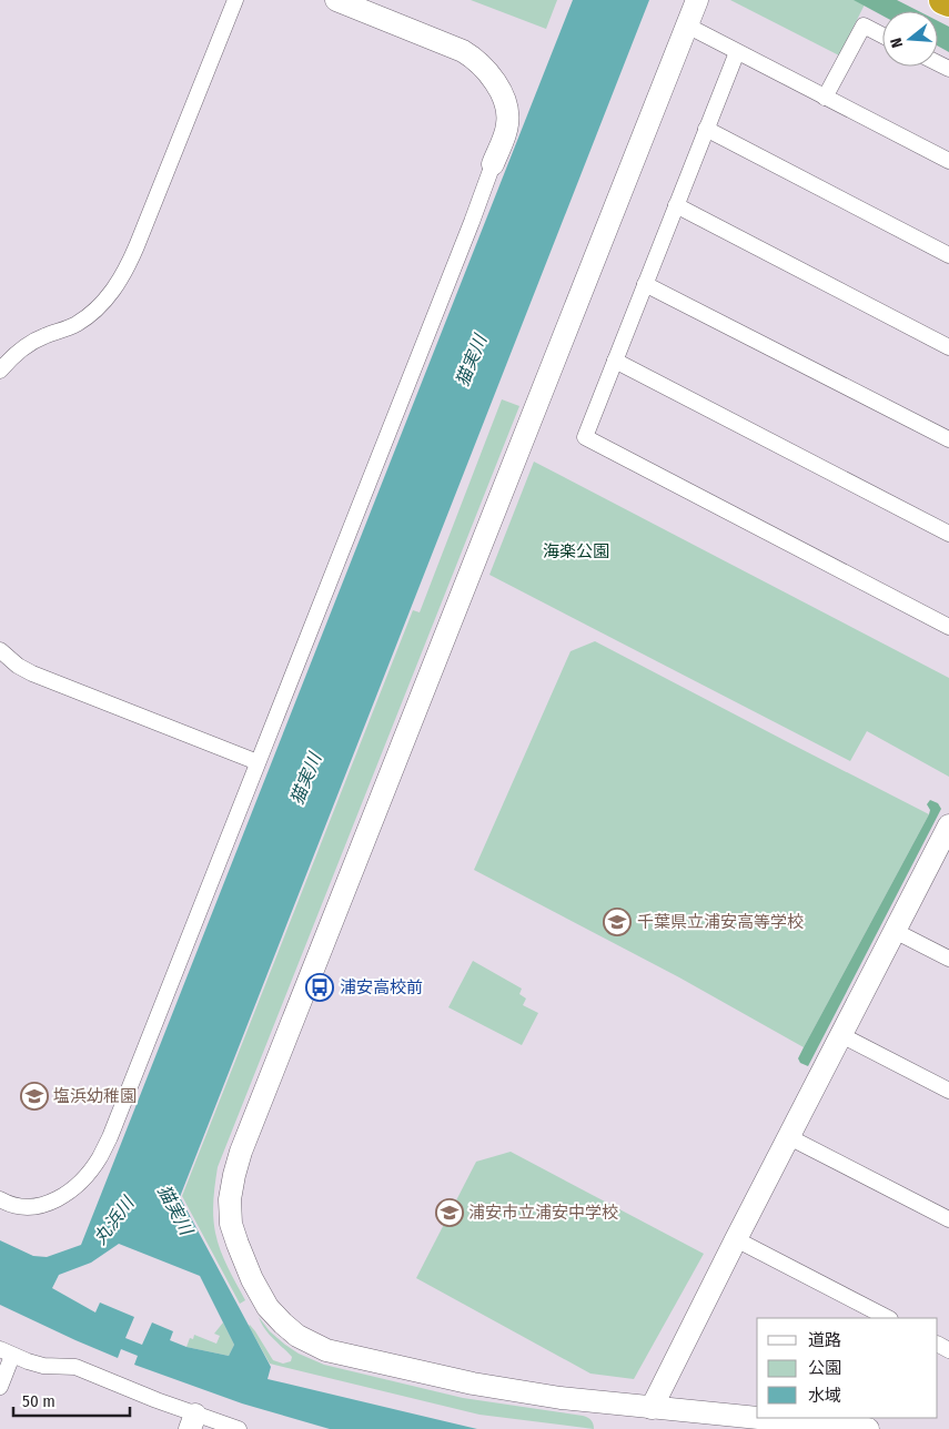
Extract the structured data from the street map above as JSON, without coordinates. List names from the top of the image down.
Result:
{
  "water": ["猫実川", "丸浜川"],
  "parks": ["海楽公園"],
  "places": {
    "school or university": ["千葉県立浦安高等学校", "塩浜幼稚園", "浦安市立浦安中学校"],
    "bus stop": ["浦安高校前"]
  },
  "legend": ["道路", "公園", "水域"],
  "scale_bar": "50 m",
  "north": "left"
}
